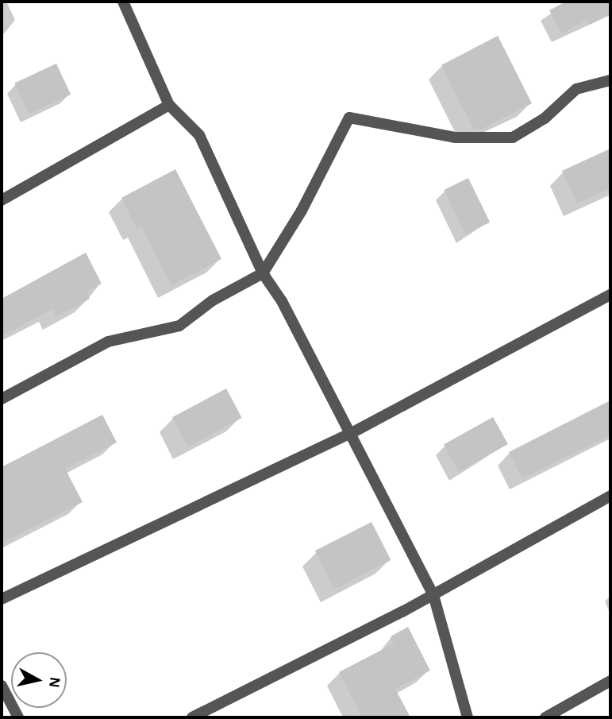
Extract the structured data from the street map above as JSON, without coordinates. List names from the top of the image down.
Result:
{
  "north": "right"
}
